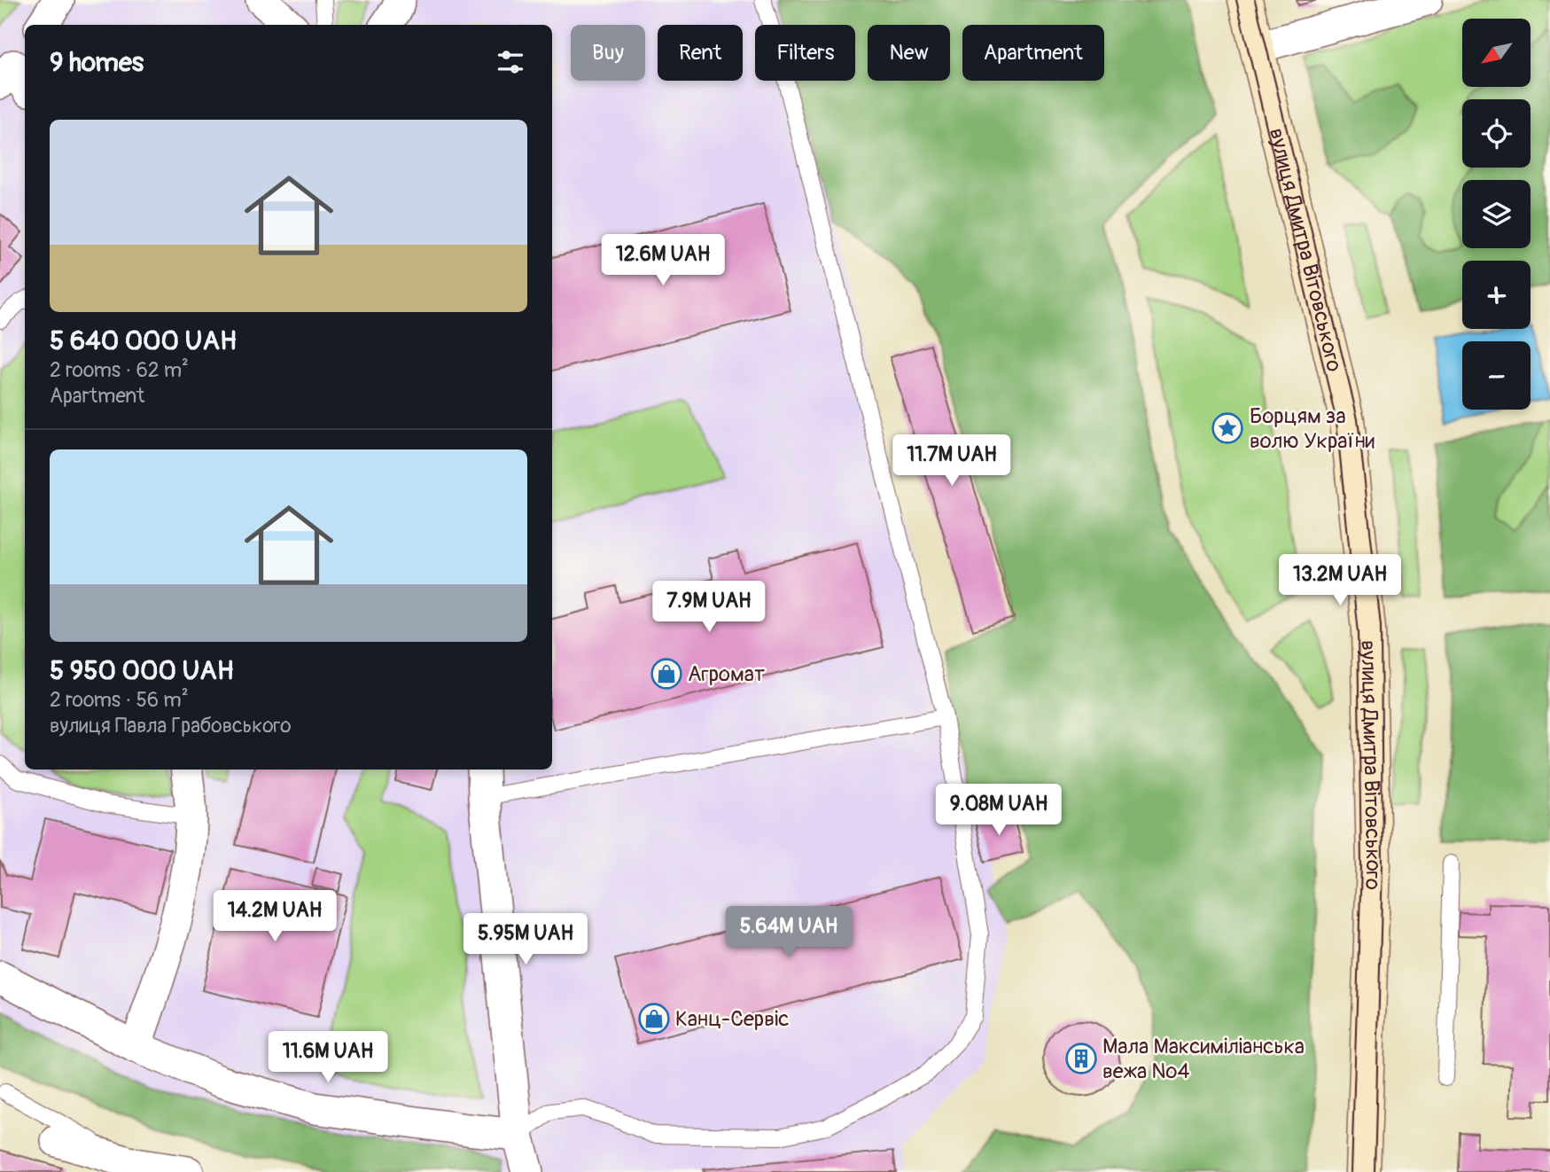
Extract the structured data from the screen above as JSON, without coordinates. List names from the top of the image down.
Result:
{
  "streets": {
    "main road": ["вулиця Дмитра Вітовського"]
  },
  "places": {
    "place": ["Борцям за волю України"],
    "shop": ["Агромат", "Канц-Сервіс"],
    "building": ["Мала Максиміліанська вежа №4"]
  },
  "north": "bottom left",
  "page": {
    "map_buttons": ["+", "−"],
    "chip": [
      "Buy",
      "Rent",
      "Filters",
      "New",
      "Apartment"
    ],
    "heading": "9 homes",
    "list": [
      {
        "name": "5 640 000 UAH",
        "note": "2 rooms · 62 m² · Apartment"
      },
      {
        "name": "5 950 000 UAH",
        "note": "2 rooms · 56 m² · вулиця Павла Грабовського"
      }
    ],
    "price": [
      "12.6M UAH",
      "11.7M UAH",
      "13.2M UAH",
      "7.9M UAH",
      "9.08M UAH",
      "14.2M UAH",
      "5.64M UAH",
      "5.95M UAH",
      "11.6M UAH"
    ]
  }
}
